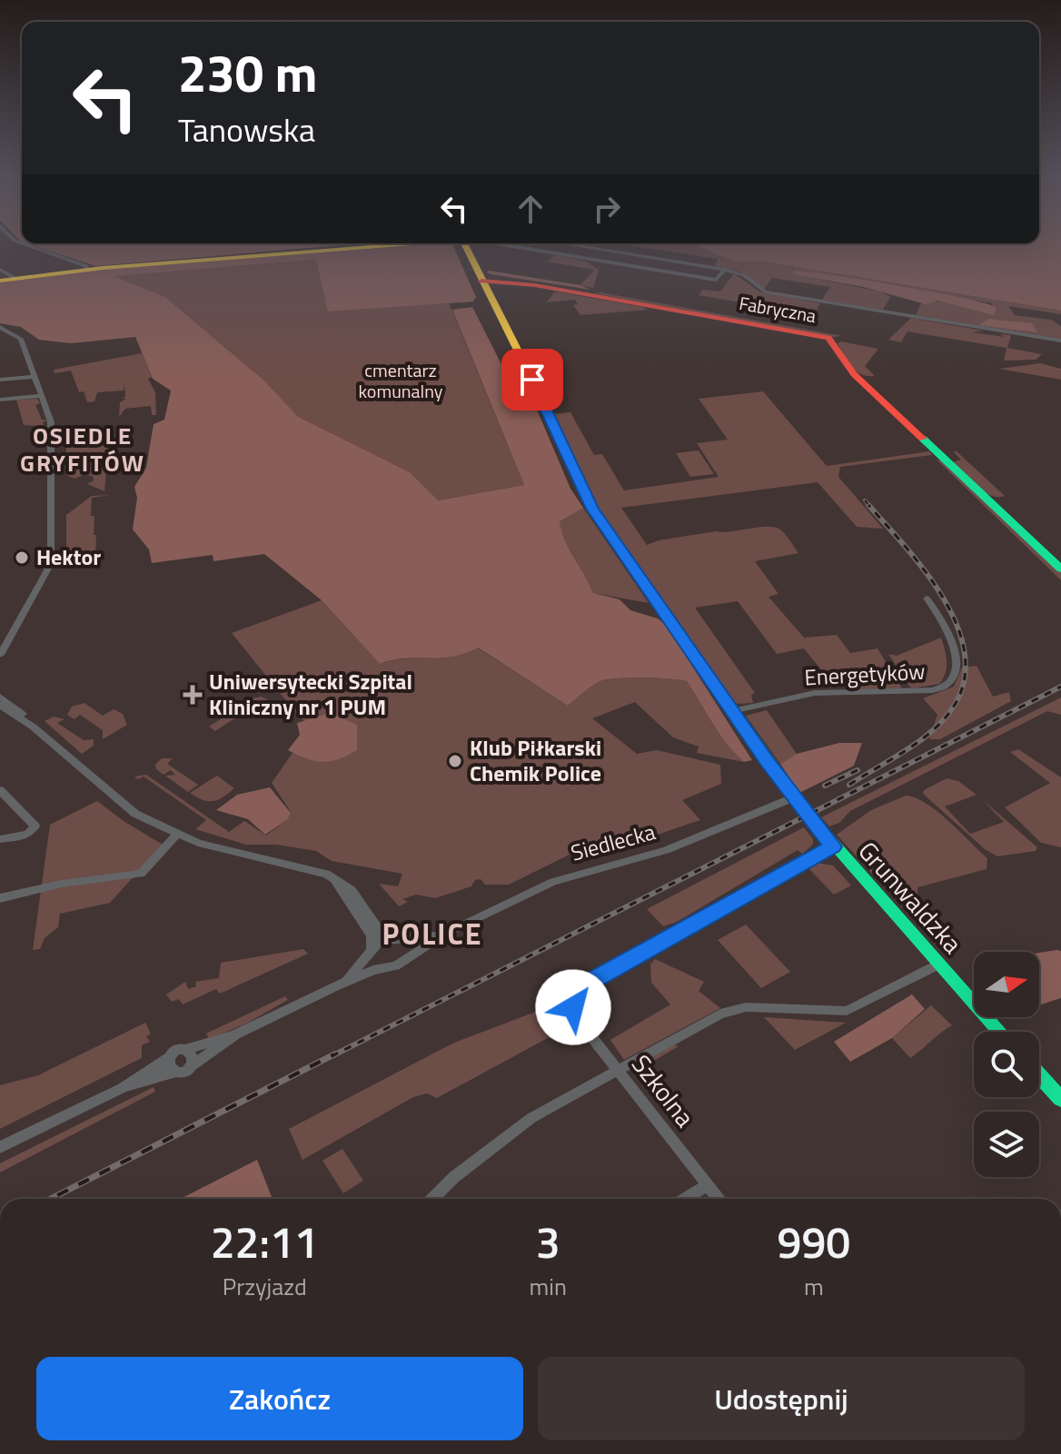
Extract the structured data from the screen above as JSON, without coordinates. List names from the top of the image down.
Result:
{
  "streets": {
    "street": [
      "Fabryczna",
      "Energetyków",
      "Siedlecka",
      "Grunwaldzka",
      "Szkolna"
    ]
  },
  "crossings": [
    ["Fabryczna", "Grunwaldzka"],
    ["Energetyków", "Grunwaldzka"],
    ["Siedlecka", "Grunwaldzka"],
    ["Grunwaldzka", "Szkolna"]
  ],
  "districts": ["OSIEDLE GRYFITÓW", "POLICE"],
  "parks": ["cmentarz komunalny"],
  "places": {
    "other": ["Hektor", "Klub Piłkarski Chemik Police"],
    "health": ["Uniwersytecki Szpital Kliniczny nr 1 PUM"]
  },
  "north": "right",
  "page": {
    "turn": ["230 m", "Tanowska"],
    "eta": [
      "22:11",
      "Przyjazd",
      "3",
      "min",
      "990",
      "m"
    ],
    "buttons": ["Zakończ", "Udostępnij"]
  }
}
